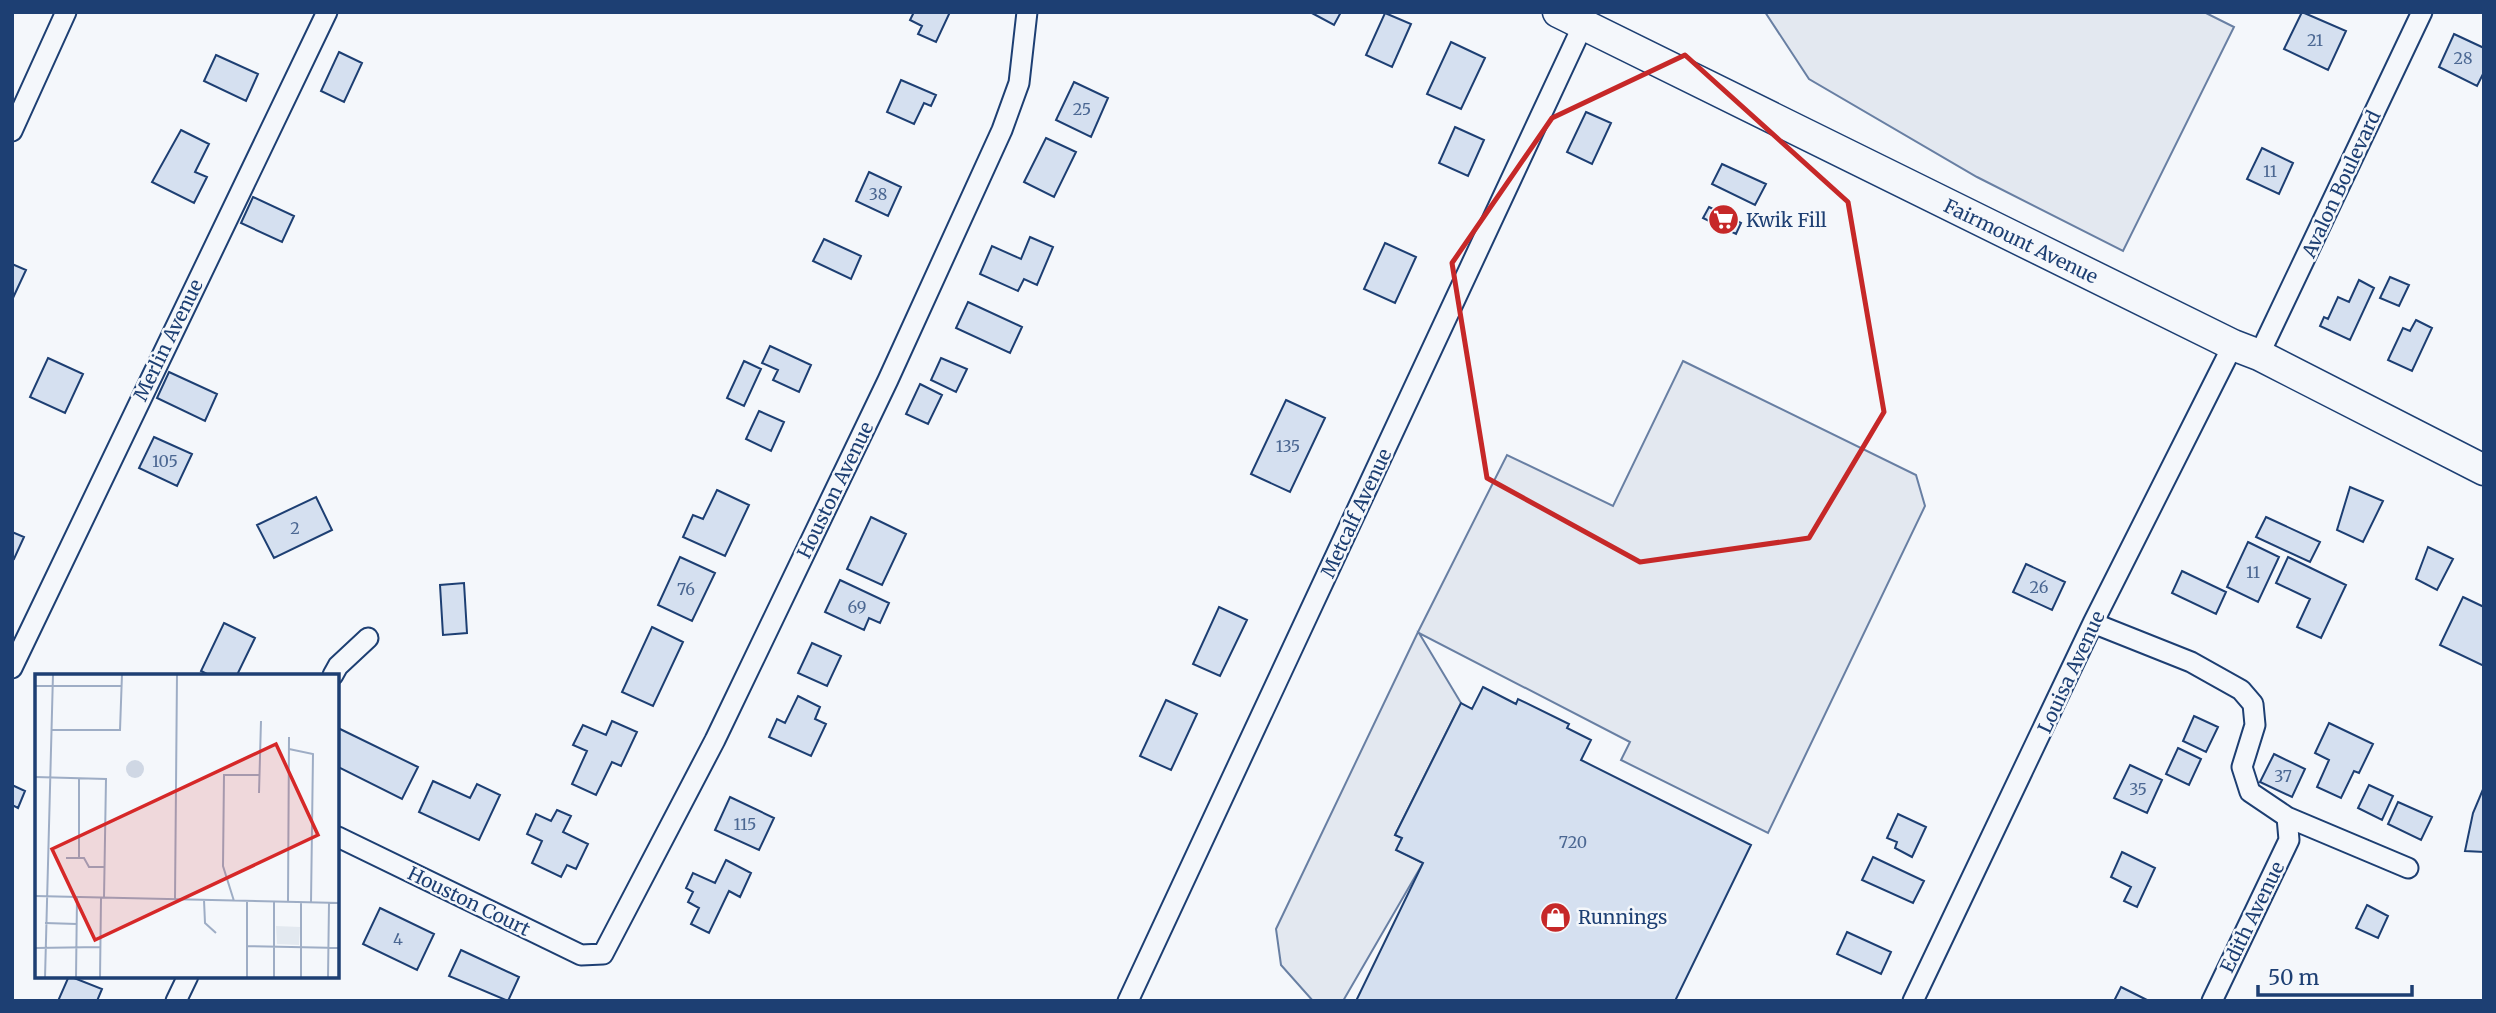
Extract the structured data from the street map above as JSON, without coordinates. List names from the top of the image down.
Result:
{
  "streets": {
    "main road": ["Fairmount Avenue"],
    "street": [
      "Avalon Boulevard",
      "Merlin Avenue",
      "Houston Avenue",
      "Metcalf Avenue",
      "Louisa Avenue",
      "Houston Court",
      "Edith Avenue"
    ]
  },
  "crossings": [
    ["Avalon Boulevard", "Fairmount Avenue"],
    ["Avalon Boulevard", "Louisa Avenue"],
    ["Fairmount Avenue", "Metcalf Avenue"],
    ["Fairmount Avenue", "Louisa Avenue"],
    ["Houston Avenue", "Houston Court"]
  ],
  "places": {
    "supermarket": ["Kwik Fill"],
    "shop": ["Runnings"]
  },
  "house_numbers": [
    "21",
    "28",
    "25",
    "11",
    "38",
    "135",
    "105",
    "2",
    "11",
    "26",
    "76",
    "69",
    "37",
    "35",
    "115",
    "720",
    "4"
  ],
  "scale_bar": "50 m"
}
